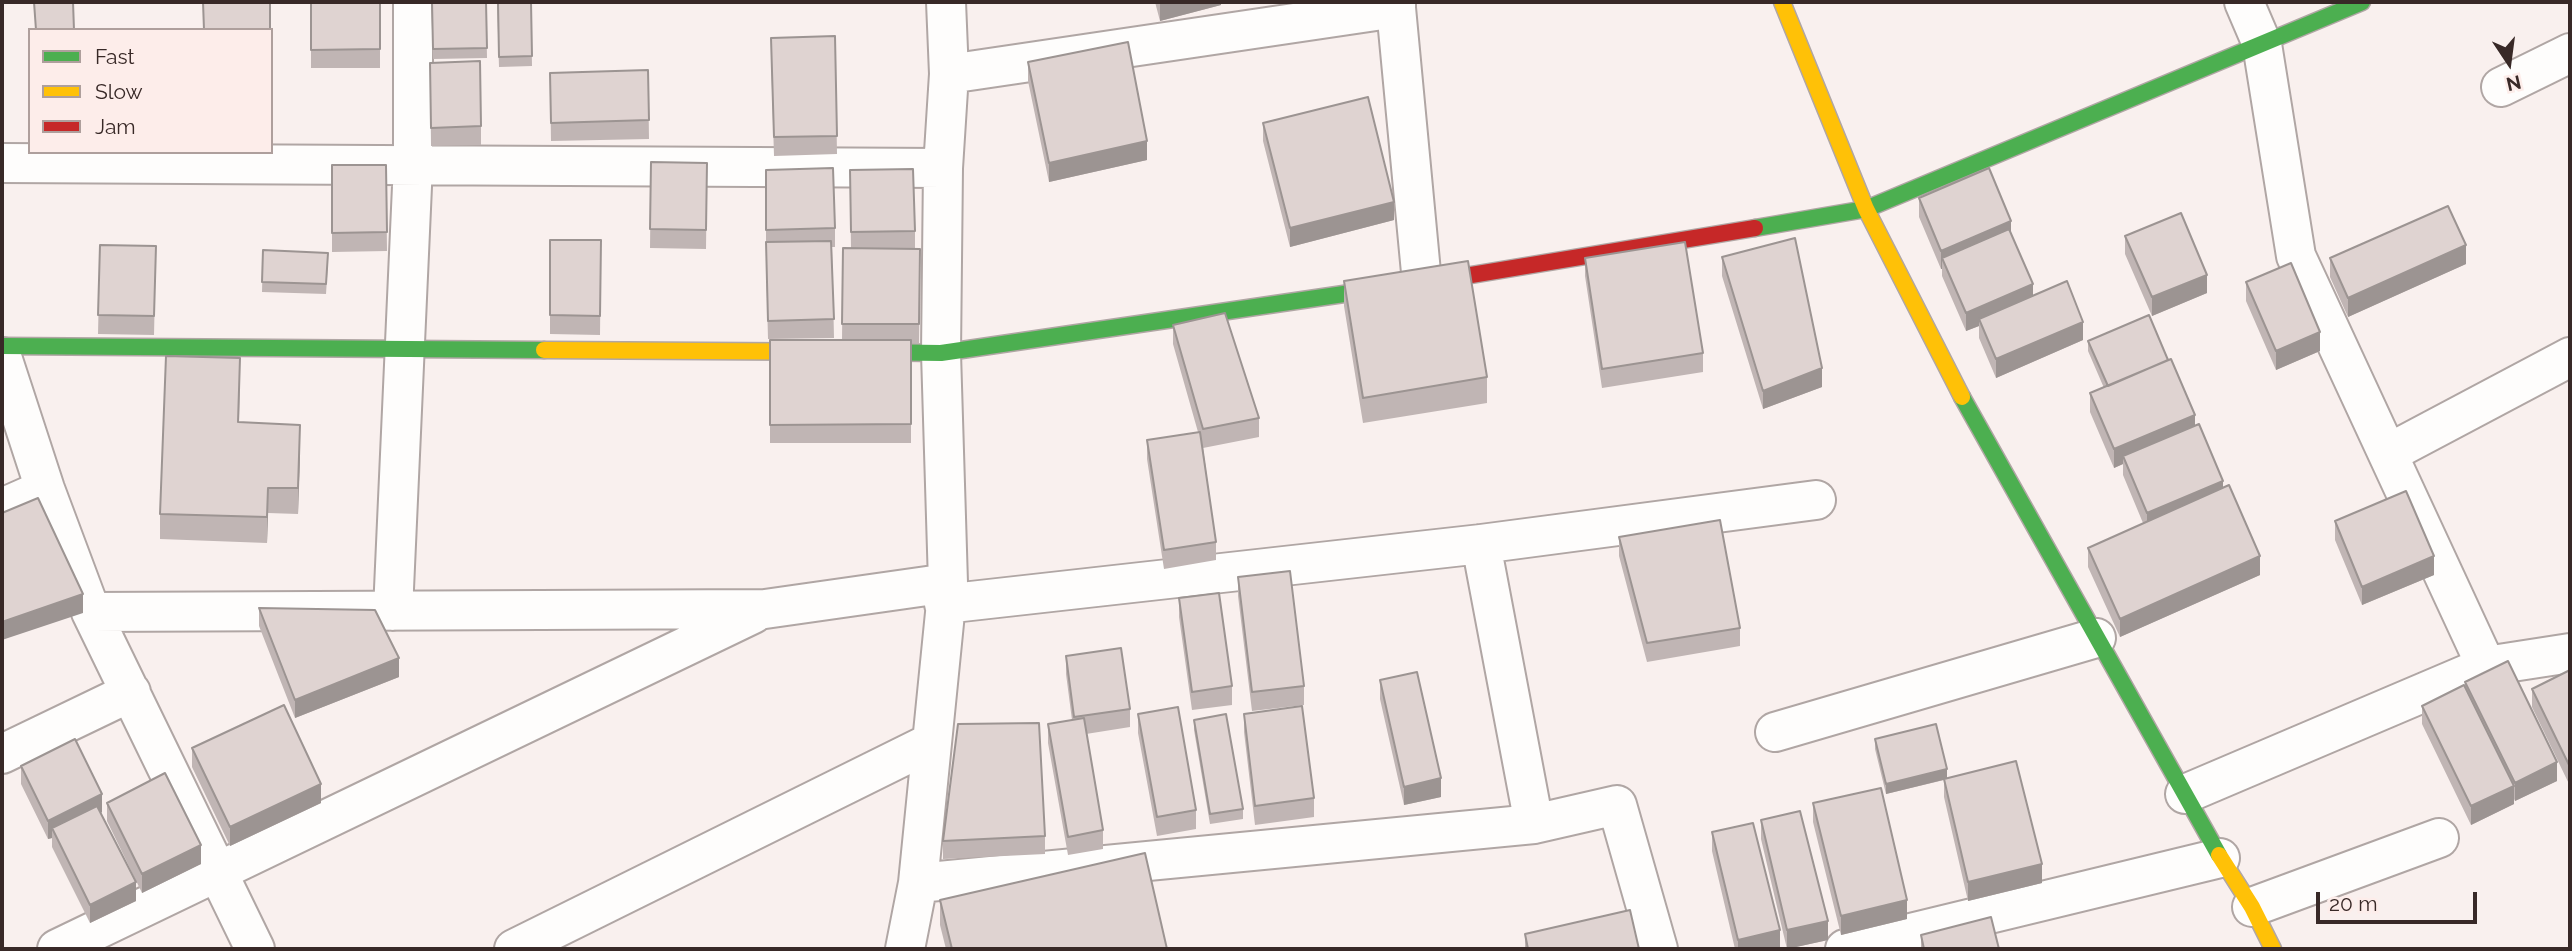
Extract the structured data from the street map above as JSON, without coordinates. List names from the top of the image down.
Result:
{
  "legend": ["Fast", "Slow", "Jam"],
  "scale_bar": "20 m",
  "north": "bottom"
}
